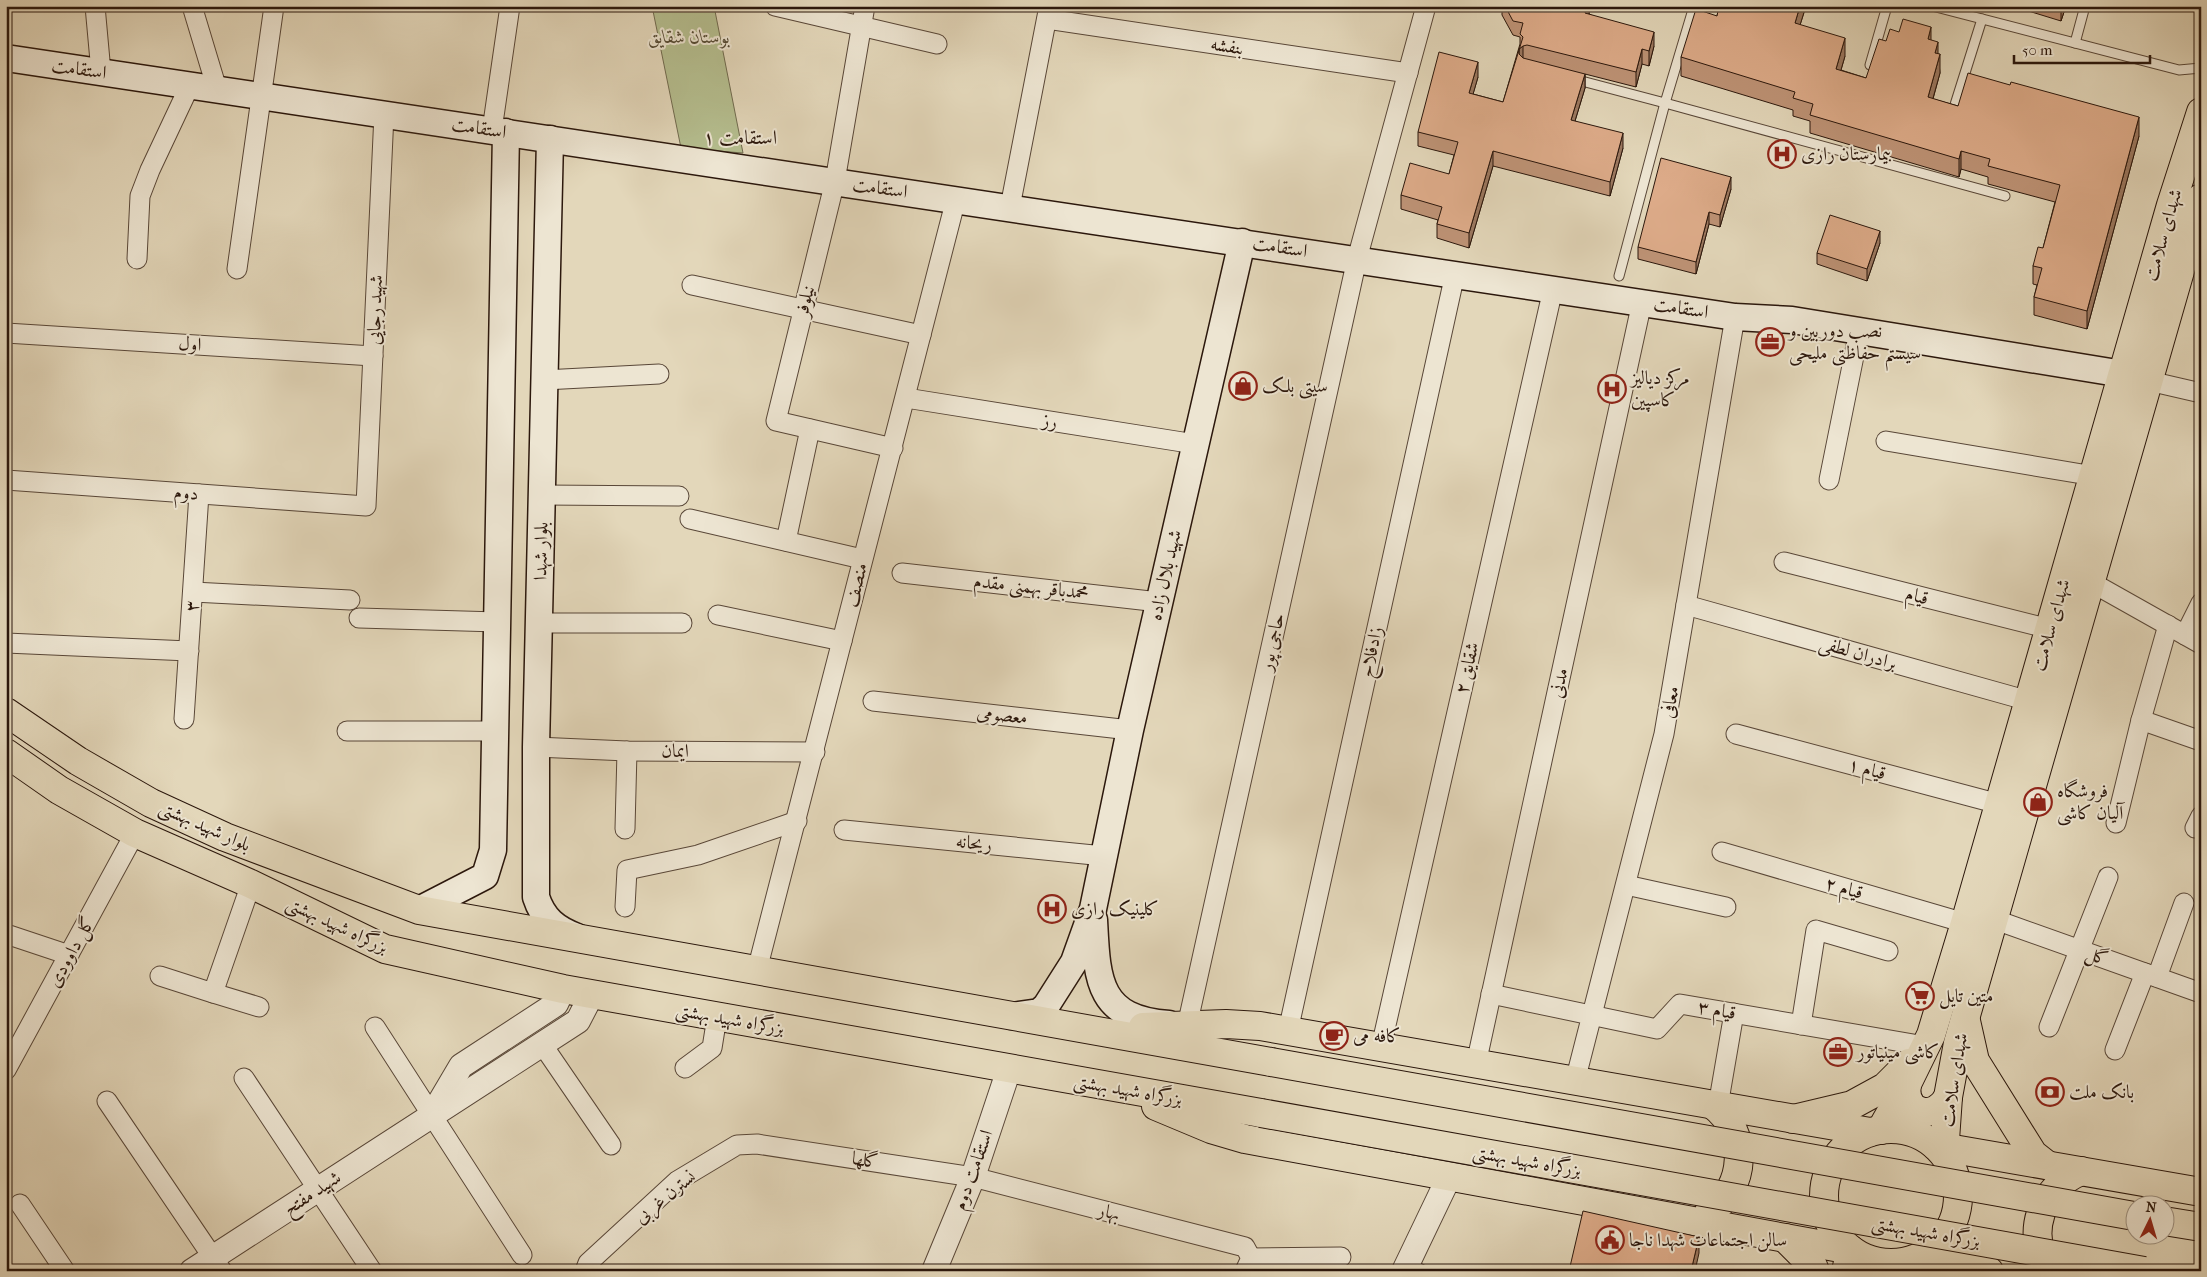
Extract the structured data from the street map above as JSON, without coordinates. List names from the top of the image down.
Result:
{
  "streets": {
    "main road": [
      "استقامت",
      "شهدای سلامت",
      "بلوار شهدا",
      "شهید بلال زاده",
      "بلوار شهید بهشتی",
      "بزرگراه شهید بهشتی"
    ],
    "street": [
      "بنفشه",
      "نیلوفر",
      "شهید رجایی",
      "اول",
      "رز",
      "دوم",
      "منصف",
      "محمدباقر بهمنی مقدم",
      "قیام",
      "۳",
      "حاجی پور",
      "زادفلاح",
      "برادران لطفی",
      "شقایق ۲",
      "مدنی",
      "معافی",
      "معصومی",
      "ایمان",
      "قیام ۱",
      "ریحانه",
      "قیام ۲",
      "گل داوودی",
      "گل",
      "قیام ۳",
      "گلها",
      "استقامت دوم",
      "شهید مفتح",
      "نسترن غربی",
      "بهار"
    ]
  },
  "crossings": [
    ["استقامت", "شهدای سلامت"],
    ["استقامت", "نیلوفر"],
    ["استقامت", "شهید رجایی"],
    ["استقامت", "بلوار شهدا"],
    ["استقامت", "شهید بلال زاده"],
    ["استقامت", "منصف"],
    ["استقامت", "حاجی پور"],
    ["استقامت", "زادفلاح"],
    ["استقامت", "شقایق ۲"],
    ["استقامت", "مدنی"],
    ["استقامت", "معافی"],
    ["شهدای سلامت", "قیام"],
    ["شهدای سلامت", "برادران لطفی"],
    ["شهدای سلامت", "قیام ۱"],
    ["شهدای سلامت", "قیام ۲"],
    ["شهدای سلامت", "گل"],
    ["شهدای سلامت", "قیام ۳"],
    ["شهید رجایی", "اول"],
    ["شهید رجایی", "دوم"],
    ["رز", "شهید بلال زاده"],
    ["رز", "منصف"],
    ["دوم", "۳"],
    ["بلوار شهدا", "ایمان"],
    ["شهید بلال زاده", "محمدباقر بهمنی مقدم"],
    ["شهید بلال زاده", "حاجی پور"],
    ["شهید بلال زاده", "معصومی"],
    ["شهید بلال زاده", "ریحانه"],
    ["منصف", "ایمان"],
    ["برادران لطفی", "معافی"],
    ["مدنی", "قیام ۳"],
    ["معافی", "قیام ۳"],
    ["بلوار شهید بهشتی", "بزرگراه شهید بهشتی"],
    ["بلوار شهید بهشتی", "گل داوودی"],
    ["بزرگراه شهید بهشتی", "گل داوودی"],
    ["بزرگراه شهید بهشتی", "استقامت دوم"],
    ["بزرگراه شهید بهشتی", "شهید مفتح"],
    ["گلها", "استقامت دوم"],
    ["گلها", "نسترن غربی"],
    ["گلها", "بهار"],
    ["استقامت دوم", "بهار"]
  ],
  "districts": ["استقامت ۱"],
  "parks": ["بوستان شقایق"],
  "places": {
    "hospital": ["بیمارستان رازی", "مرکز دیالیز کاسپین", "کلینیک رازی"],
    "office": ["نصب دوربین و سیستم حفاظتی ملیحی", "کاشی مینیاتور"],
    "shop": ["سیتی بلک", "فروشگاه آلیان کاشی"],
    "supermarket": ["متین تایل"],
    "cafe": ["کافه می"],
    "bank": ["بانک ملت"],
    "public building": ["سالن اجتماعات شهدا ناجا"]
  },
  "scale_bar": "50 m",
  "north": "top"
}
